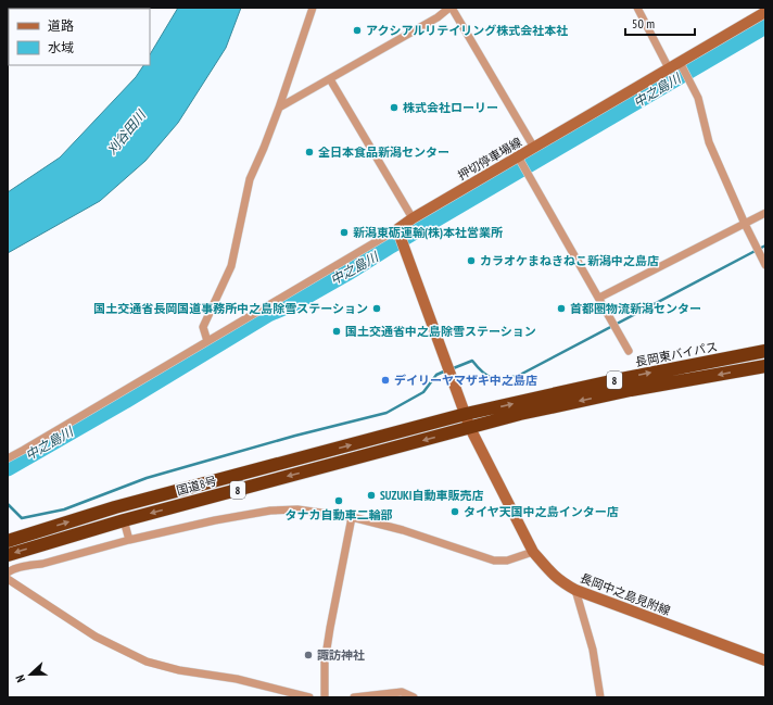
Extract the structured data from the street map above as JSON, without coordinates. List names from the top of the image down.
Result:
{
  "streets": {
    "highway": ["長岡東バイパス", "8", "国道8号"],
    "main road": ["押切停車場線", "長岡中之島見附線"]
  },
  "crossings": [
    ["長岡東バイパス", "国道8号"],
    ["長岡東バイパス", "長岡中之島見附線"],
    ["8", "国道8号"],
    ["8", "長岡中之島見附線"],
    ["国道8号", "長岡中之島見附線"]
  ],
  "water": ["中之島川", "刈谷田川"],
  "places": [
    "アクシアルリテイリング株式会社本社",
    "株式会社ローリー",
    "全日本食品新潟センター",
    "新潟東砺運輸(株)本社営業所",
    "カラオケまねきねこ新潟中之島店",
    "国土交通省長岡国道事務所中之島除雪ステーション",
    "首都圏物流新潟センター",
    "国土交通省中之島除雪ステーション",
    "デイリーヤマザキ中之島店",
    "SUZUKI自動車販売店",
    "タナカ自動車二輪部",
    "タイヤ天国中之島インター店",
    "諏訪神社"
  ],
  "legend": ["道路", "水域"],
  "scale_bar": "50 m",
  "north": "left"
}
